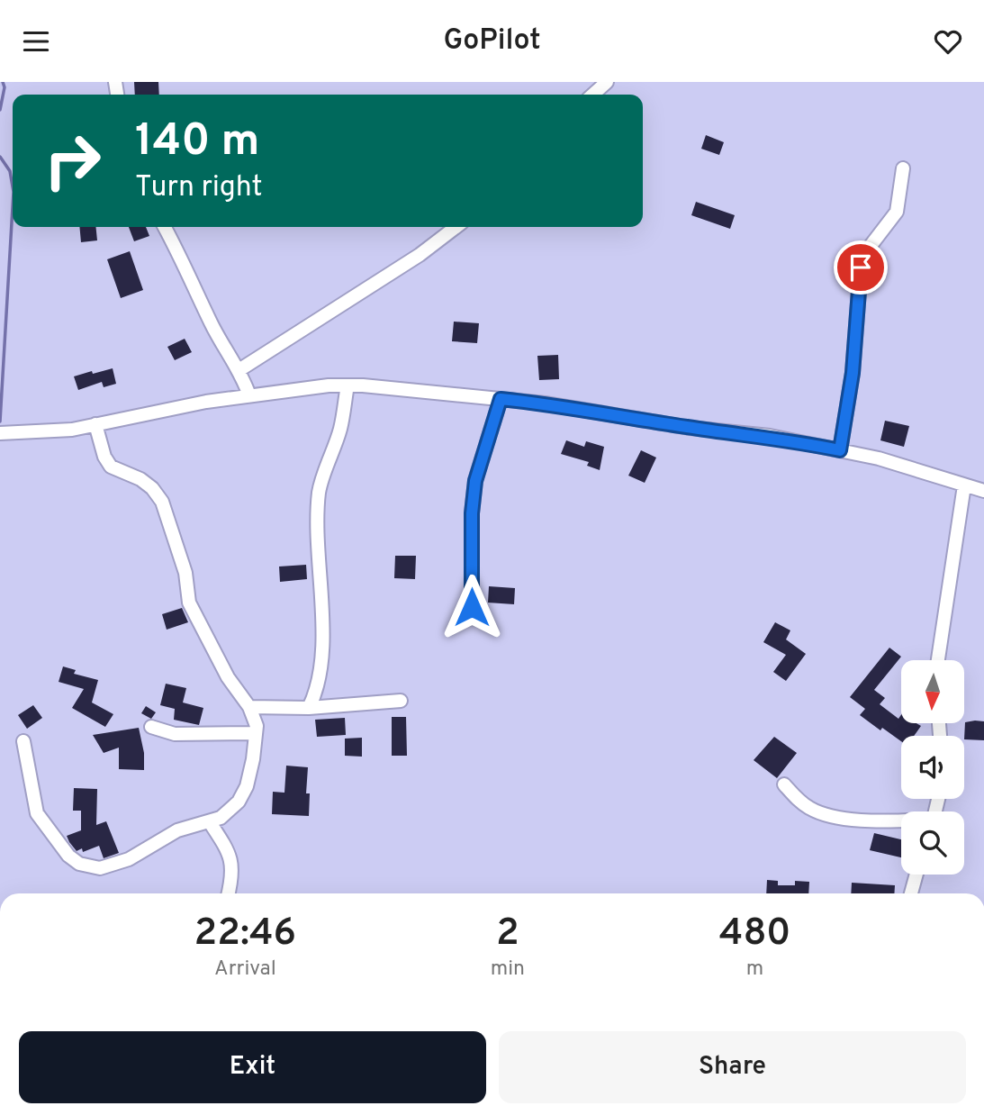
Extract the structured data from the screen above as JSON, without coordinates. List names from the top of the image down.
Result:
{
  "north": "bottom",
  "page": {
    "header": "GoPilot",
    "turn": ["140 m", "Turn right"],
    "eta": [
      "22:46",
      "Arrival",
      "2",
      "min",
      "480",
      "m"
    ],
    "buttons": ["Exit", "Share"]
  }
}
